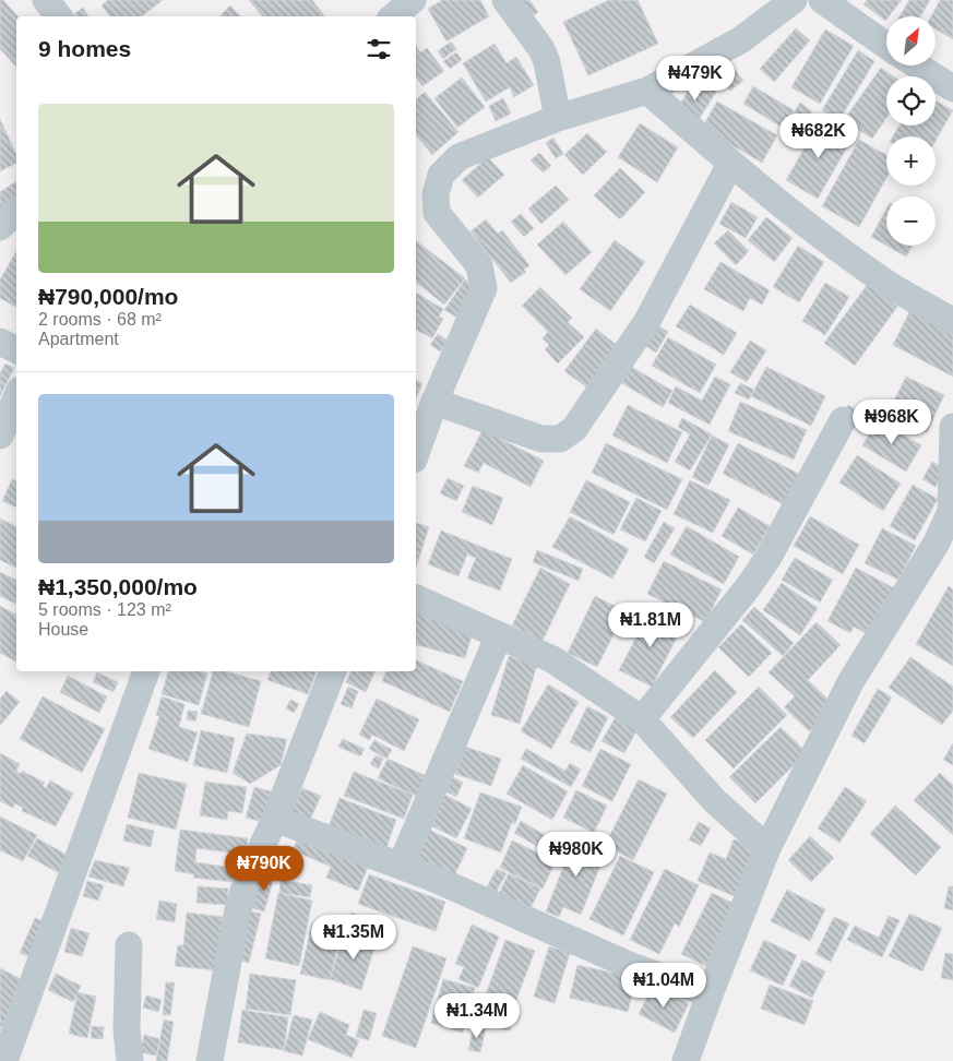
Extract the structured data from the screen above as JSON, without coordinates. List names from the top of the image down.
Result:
{
  "north": "top right",
  "page": {
    "map_buttons": ["+", "−"],
    "heading": "9 homes",
    "price": [
      "₦479K",
      "₦682K",
      "₦968K",
      "₦1.81M",
      "₦980K",
      "₦790K",
      "₦1.35M",
      "₦1.04M",
      "₦1.34M"
    ],
    "list": [
      {
        "name": "₦790,000/mo",
        "note": "2 rooms · 68 m² · Apartment"
      },
      {
        "name": "₦1,350,000/mo",
        "note": "5 rooms · 123 m² · House"
      }
    ]
  }
}
